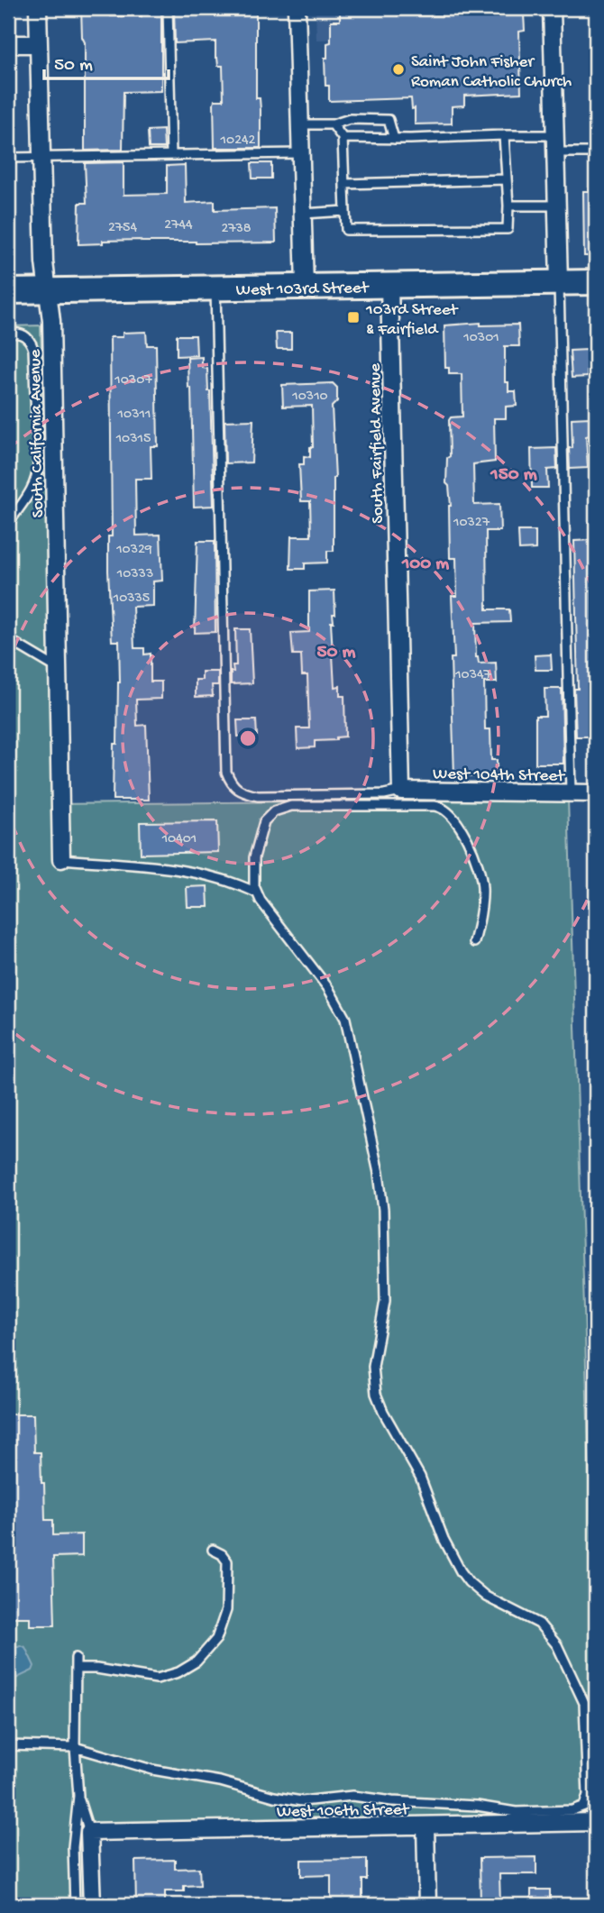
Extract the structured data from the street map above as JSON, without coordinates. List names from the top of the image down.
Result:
{
  "streets": {
    "main road": ["West 103rd Street"],
    "street": [
      "South California Avenue",
      "South Fairfield Avenue",
      "West 104th Street",
      "West 106th Street"
    ]
  },
  "crossings": [
    ["West 103rd Street", "South California Avenue"],
    ["West 103rd Street", "South Fairfield Avenue"],
    ["South Fairfield Avenue", "West 104th Street"]
  ],
  "places": {
    "other": ["Saint John Fisher Roman Catholic Church"],
    "transit": ["103rd Street & Fairfield"]
  },
  "house_numbers": [
    "10242",
    "2744",
    "2754",
    "2738",
    "10301",
    "10307",
    "10310",
    "10311",
    "10315",
    "10327",
    "10329",
    "10333",
    "10335",
    "10347",
    "10401"
  ],
  "scale_bar": "50 m",
  "rings": ["150 m", "100 m", "50 m"]
}
